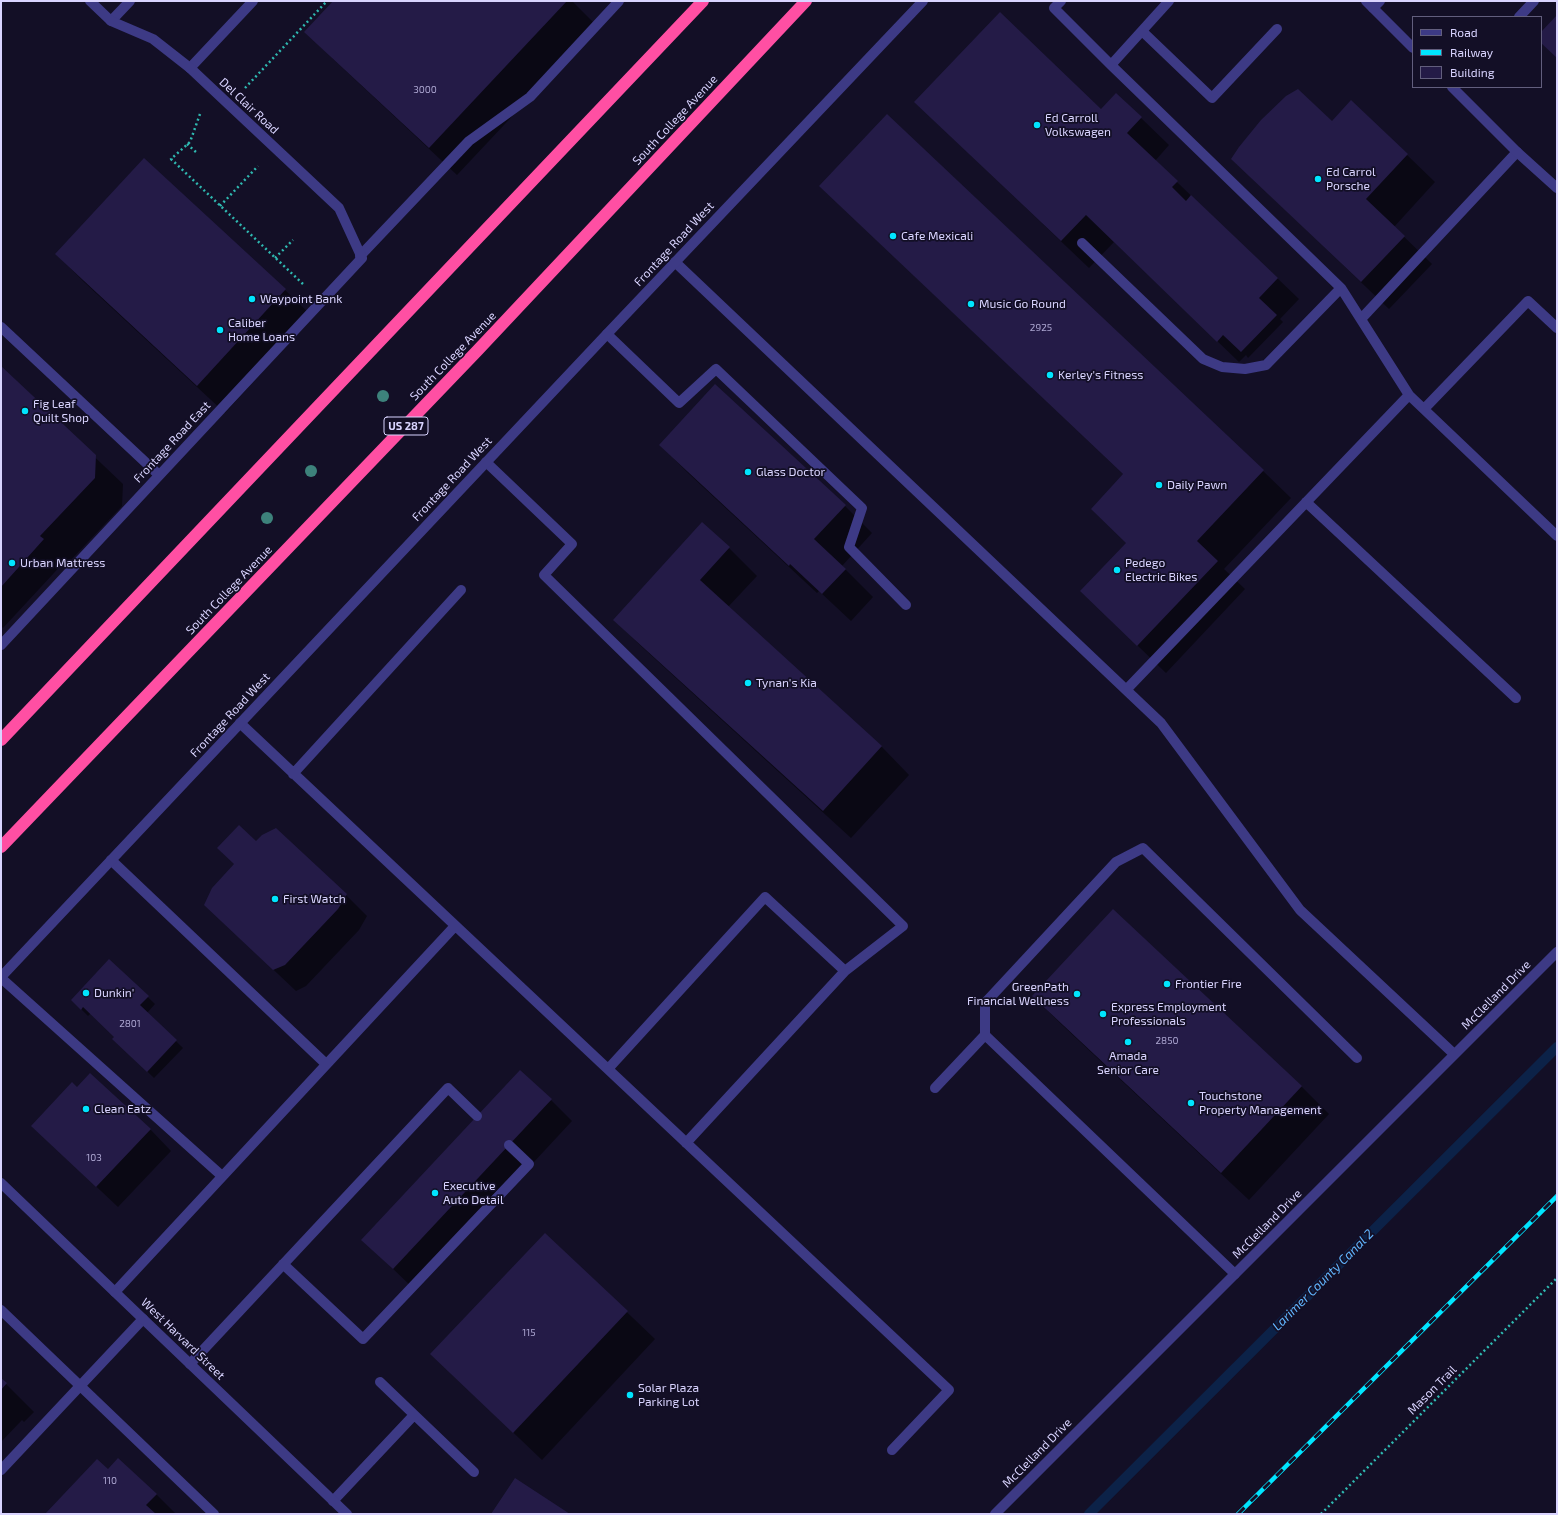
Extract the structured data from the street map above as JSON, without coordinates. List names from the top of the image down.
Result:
{
  "streets": {
    "highway": ["South College Avenue", "US 287"],
    "street": [
      "Del Clair Road",
      "Frontage Road West",
      "Frontage Road East",
      "McClelland Drive",
      "West Harvard Street"
    ],
    "path": ["Mason Trail"]
  },
  "crossings": [
    ["Del Clair Road", "Frontage Road East"]
  ],
  "water": ["Larimer County Canal 2"],
  "places": [
    "Ed Carroll Volkswagen",
    "Ed Carrol Porsche",
    "Cafe Mexicali",
    "Waypoint Bank",
    "Music Go Round",
    "Caliber Home Loans",
    "Kerley's Fitness",
    "Fig Leaf Quilt Shop",
    "Glass Doctor",
    "Daily Pawn",
    "Urban Mattress",
    "Pedego Electric Bikes",
    "Tynan's Kia",
    "First Watch",
    "Frontier Fire",
    "Dunkin'",
    "GreenPath Financial Wellness",
    "Express Employment Professionals",
    "Amada Senior Care",
    "Touchstone Property Management",
    "Clean Eatz",
    "Executive Auto Detail",
    "Solar Plaza Parking Lot"
  ],
  "house_numbers": [
    "3000",
    "2925",
    "2801",
    "2850",
    "103",
    "115",
    "110"
  ],
  "legend": ["Road", "Railway", "Building"]
}
